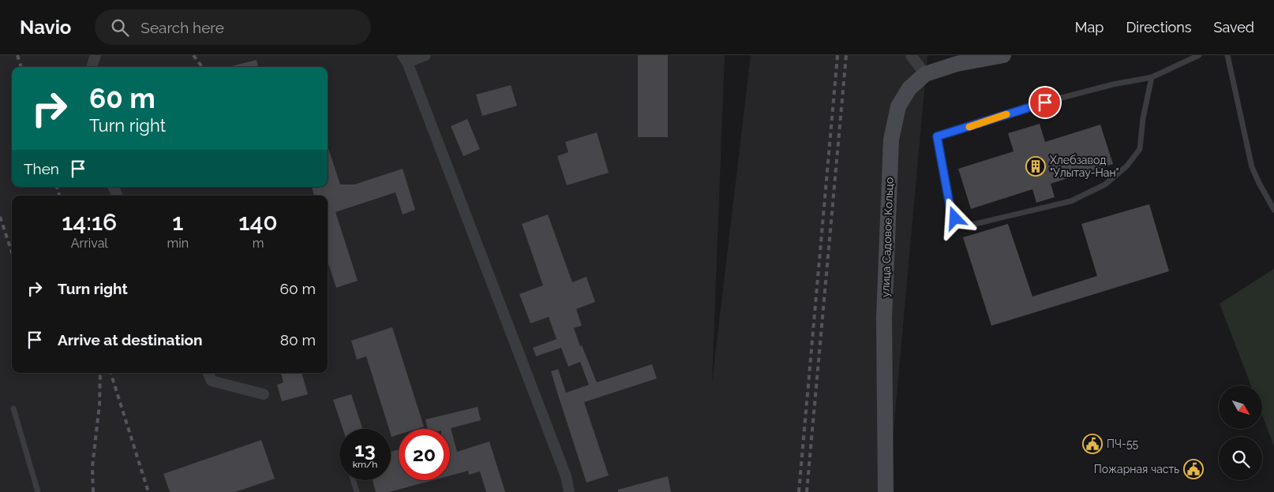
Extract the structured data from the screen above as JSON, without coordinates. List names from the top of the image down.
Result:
{
  "streets": {
    "street": ["улица Садовое Кольцо"]
  },
  "places": {
    "building": ["Хлебзавод \"Улытау-Нан\""],
    "public building": ["ПЧ-55", "Пожарная часть"]
  },
  "north": "bottom right",
  "page": {
    "header": "Navio",
    "search": "Search here",
    "nav": ["Map", "Directions", "Saved"],
    "turn": ["60 m", "Turn right"],
    "then": "Then",
    "eta": [
      "14:16",
      "Arrival",
      "1",
      "min",
      "140",
      "m"
    ],
    "list": [
      {
        "name": "Turn right",
        "value": "60 m"
      },
      {
        "name": "Arrive at destination",
        "value": "80 m"
      }
    ],
    "speed": "13 km/h",
    "limit": "20"
  }
}
